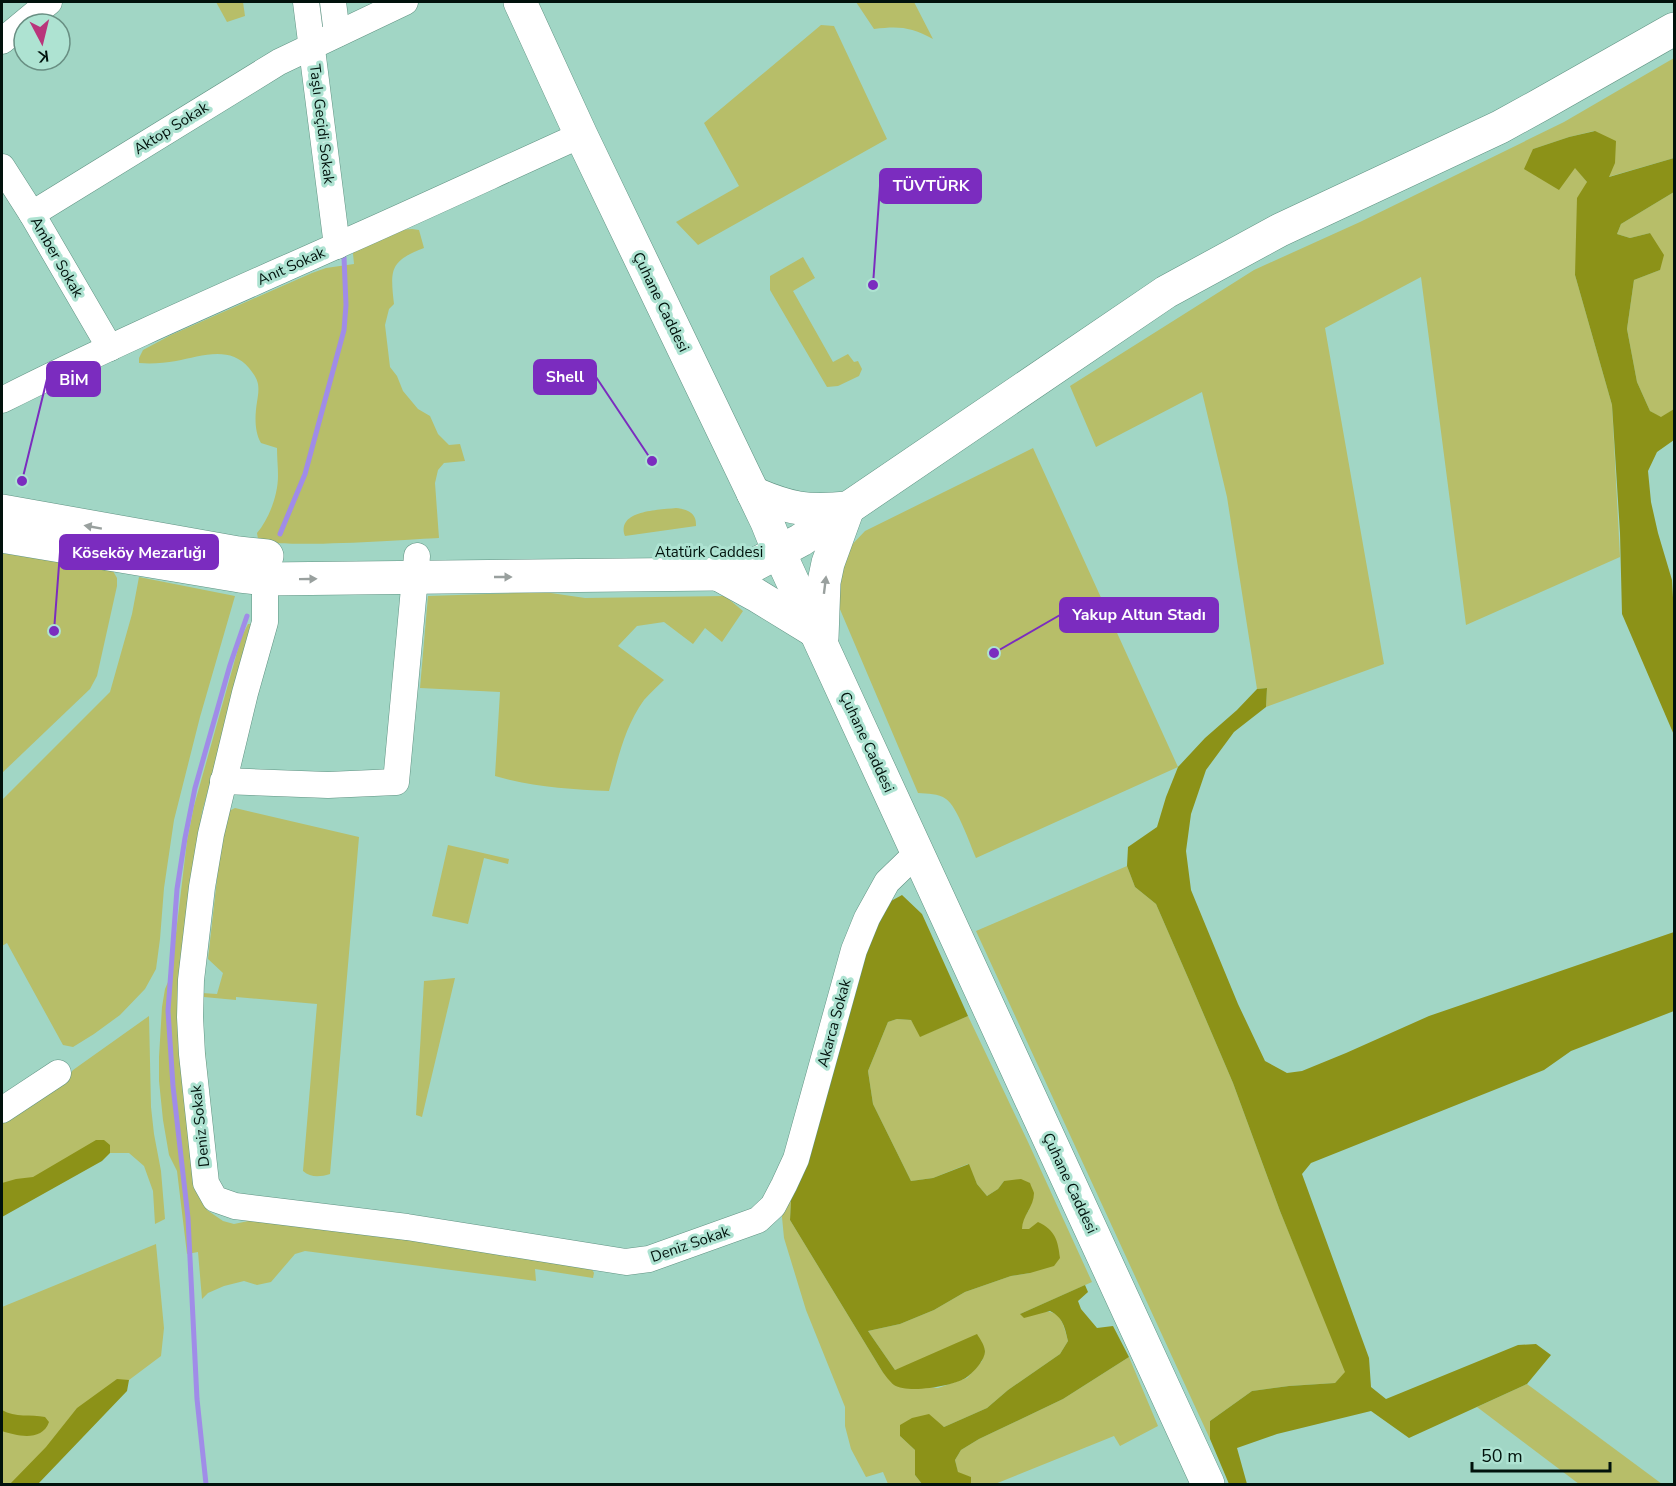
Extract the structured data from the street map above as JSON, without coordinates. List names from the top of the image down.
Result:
{
  "streets": {
    "main road": ["Çuhane Caddesi", "Atatürk Caddesi"],
    "street": [
      "Taşlı Geçidi Sokak",
      "Aktop Sokak",
      "Amber Sokak",
      "Anıt Sokak",
      "Akarca Sokak",
      "Deniz Sokak"
    ]
  },
  "crossings": [
    ["Taşlı Geçidi Sokak", "Aktop Sokak"],
    ["Taşlı Geçidi Sokak", "Anıt Sokak"],
    ["Aktop Sokak", "Amber Sokak"],
    ["Amber Sokak", "Anıt Sokak"],
    ["Anıt Sokak", "Çuhane Caddesi"],
    ["Çuhane Caddesi", "Atatürk Caddesi"],
    ["Çuhane Caddesi", "Akarca Sokak"],
    ["Atatürk Caddesi", "Deniz Sokak"],
    ["Akarca Sokak", "Deniz Sokak"]
  ],
  "places": [
    "TÜVTÜRK",
    "Shell",
    "BİM",
    "Köseköy Mezarlığı",
    "Yakup Altun Stadı"
  ],
  "scale_bar": "50 m",
  "north": "bottom"
}
